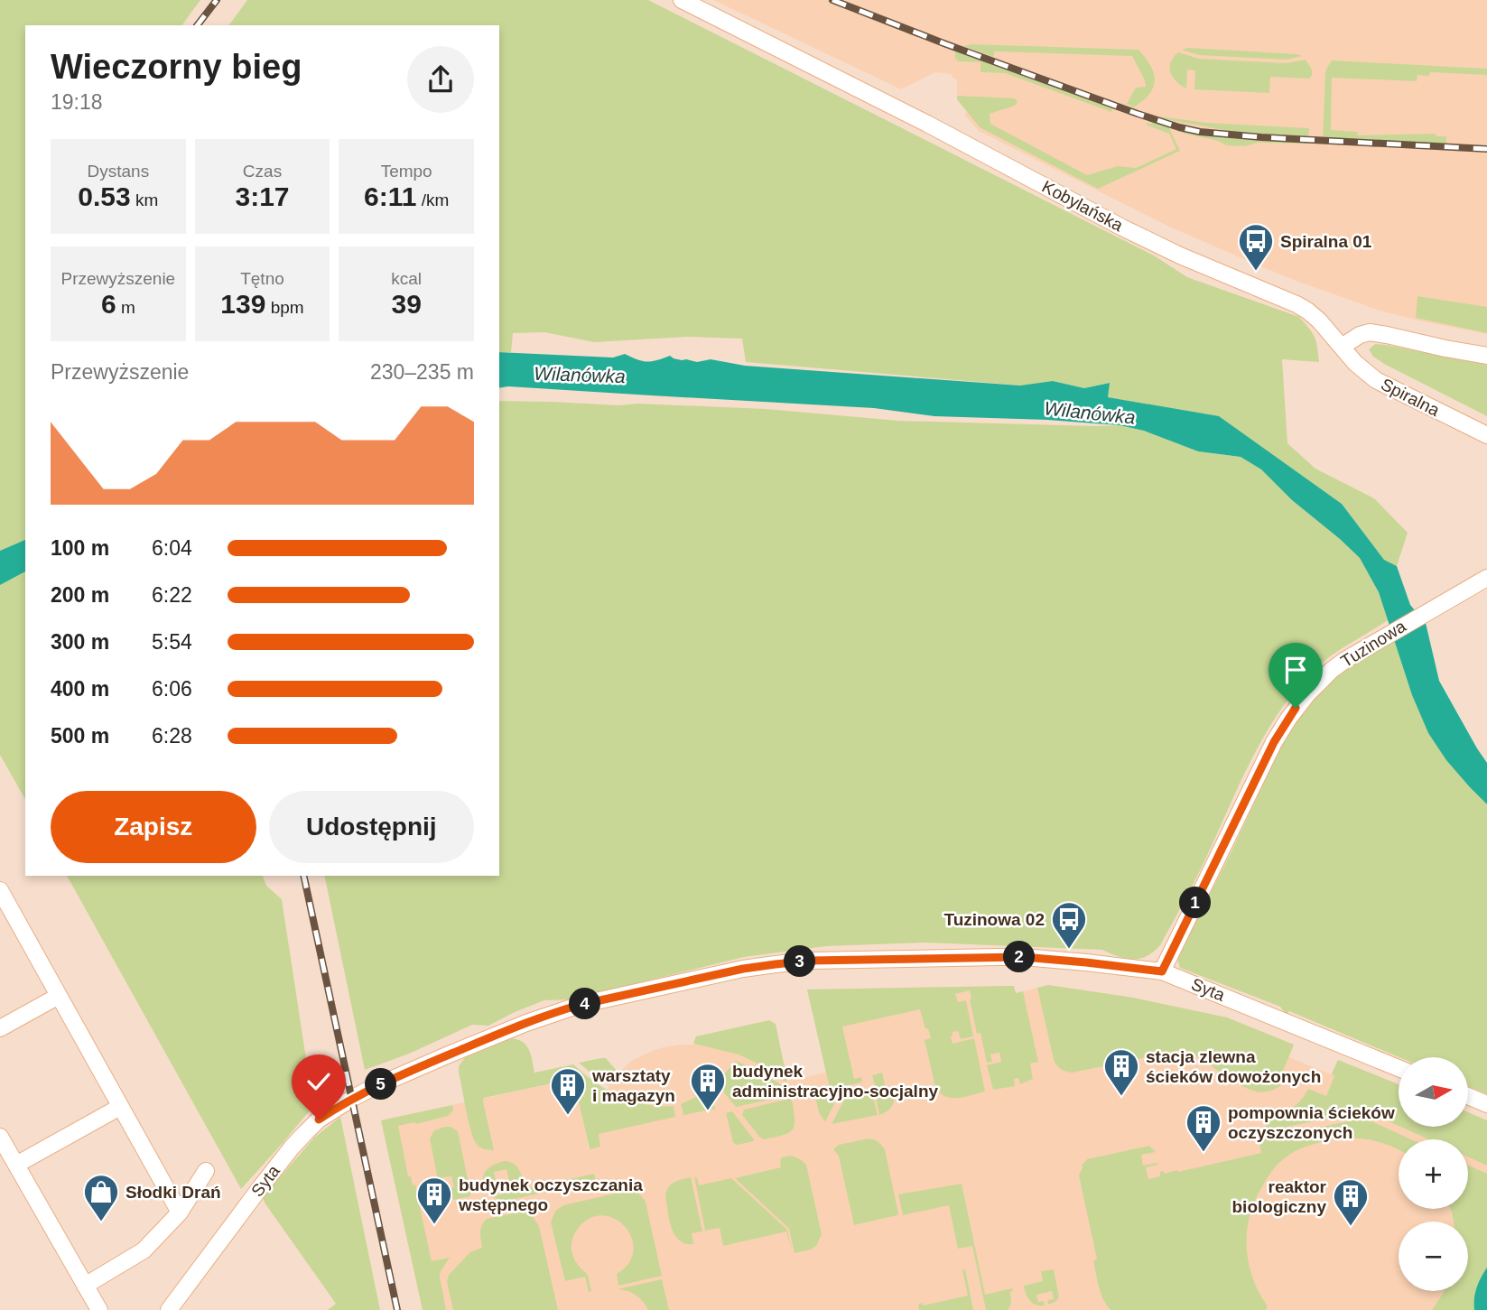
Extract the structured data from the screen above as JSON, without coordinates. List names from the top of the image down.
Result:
{
  "streets": {
    "street": [
      "Kobylańska",
      "Spiralna",
      "Tuzinowa",
      "Syta"
    ]
  },
  "crossings": [
    ["Kobylańska", "Spiralna"],
    ["Tuzinowa", "Syta"]
  ],
  "water": ["Wilanówka"],
  "places": {
    "bus stop": ["Spiralna 01", "Tuzinowa 02"],
    "building": [
      "stacja zlewna ścieków dowożonych",
      "budynek administracyjno-socjalny",
      "warsztaty i magazyn",
      "pompownia ścieków oczyszczonych",
      "budynek oczyszczania wstępnego",
      "reaktor biologiczny"
    ],
    "shop": ["Słodki Drań"]
  },
  "north": "right",
  "page": {
    "heading": ["Wieczorny bieg", "19:18"],
    "stats": [
      ["Dystans", "0.53 km"],
      ["Czas", "3:17"],
      ["Tempo", "6:11 /km"],
      ["Przewyższenie", "6 m"],
      ["Tętno", "139 bpm"],
      ["kcal", "39"]
    ],
    "chart": ["Przewyższenie", "230–235 m"],
    "list": [
      {
        "name": "100 m",
        "note": "6:04"
      },
      {
        "name": "200 m",
        "note": "6:22"
      },
      {
        "name": "300 m",
        "note": "5:54"
      },
      {
        "name": "400 m",
        "note": "6:06"
      },
      {
        "name": "500 m",
        "note": "6:28"
      }
    ],
    "buttons": ["Zapisz", "Udostępnij"],
    "pins": [
      "1",
      "2",
      "3",
      "4",
      "5"
    ],
    "map_buttons": ["+", "−"]
  }
}
